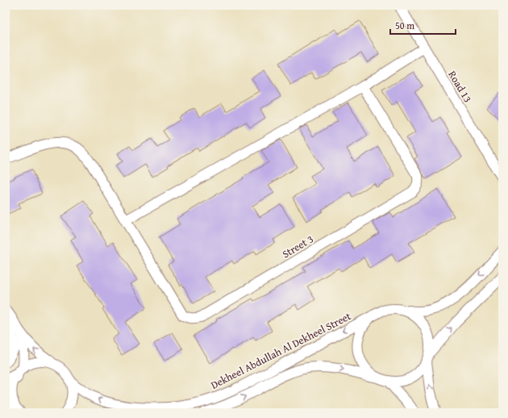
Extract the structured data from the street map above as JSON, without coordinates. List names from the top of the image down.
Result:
{
  "streets": {
    "street": ["Road 13", "Street 3", "Dekheel Abdullah Al Dekheel Street"]
  },
  "scale_bar": "50 m"
}
